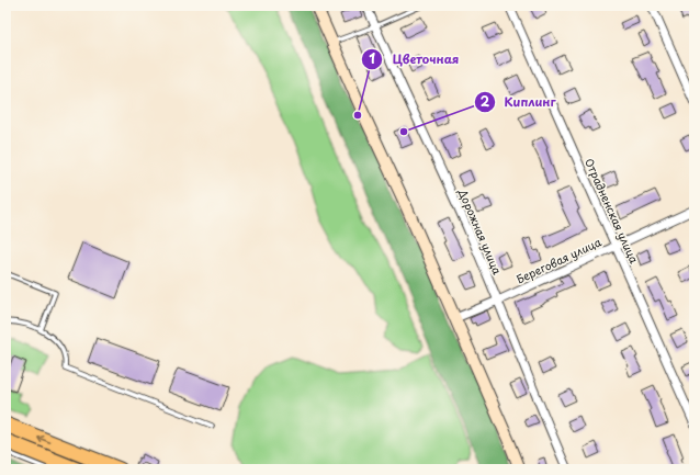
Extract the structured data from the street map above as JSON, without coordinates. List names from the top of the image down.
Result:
{
  "streets": {
    "street": ["Отрадненская улица", "Дорожная улица", "Береговая улица"]
  },
  "crossings": [
    ["Отрадненская улица", "Береговая улица"],
    ["Дорожная улица", "Береговая улица"]
  ],
  "places": ["Цветочная", "Киплинг"]
}
